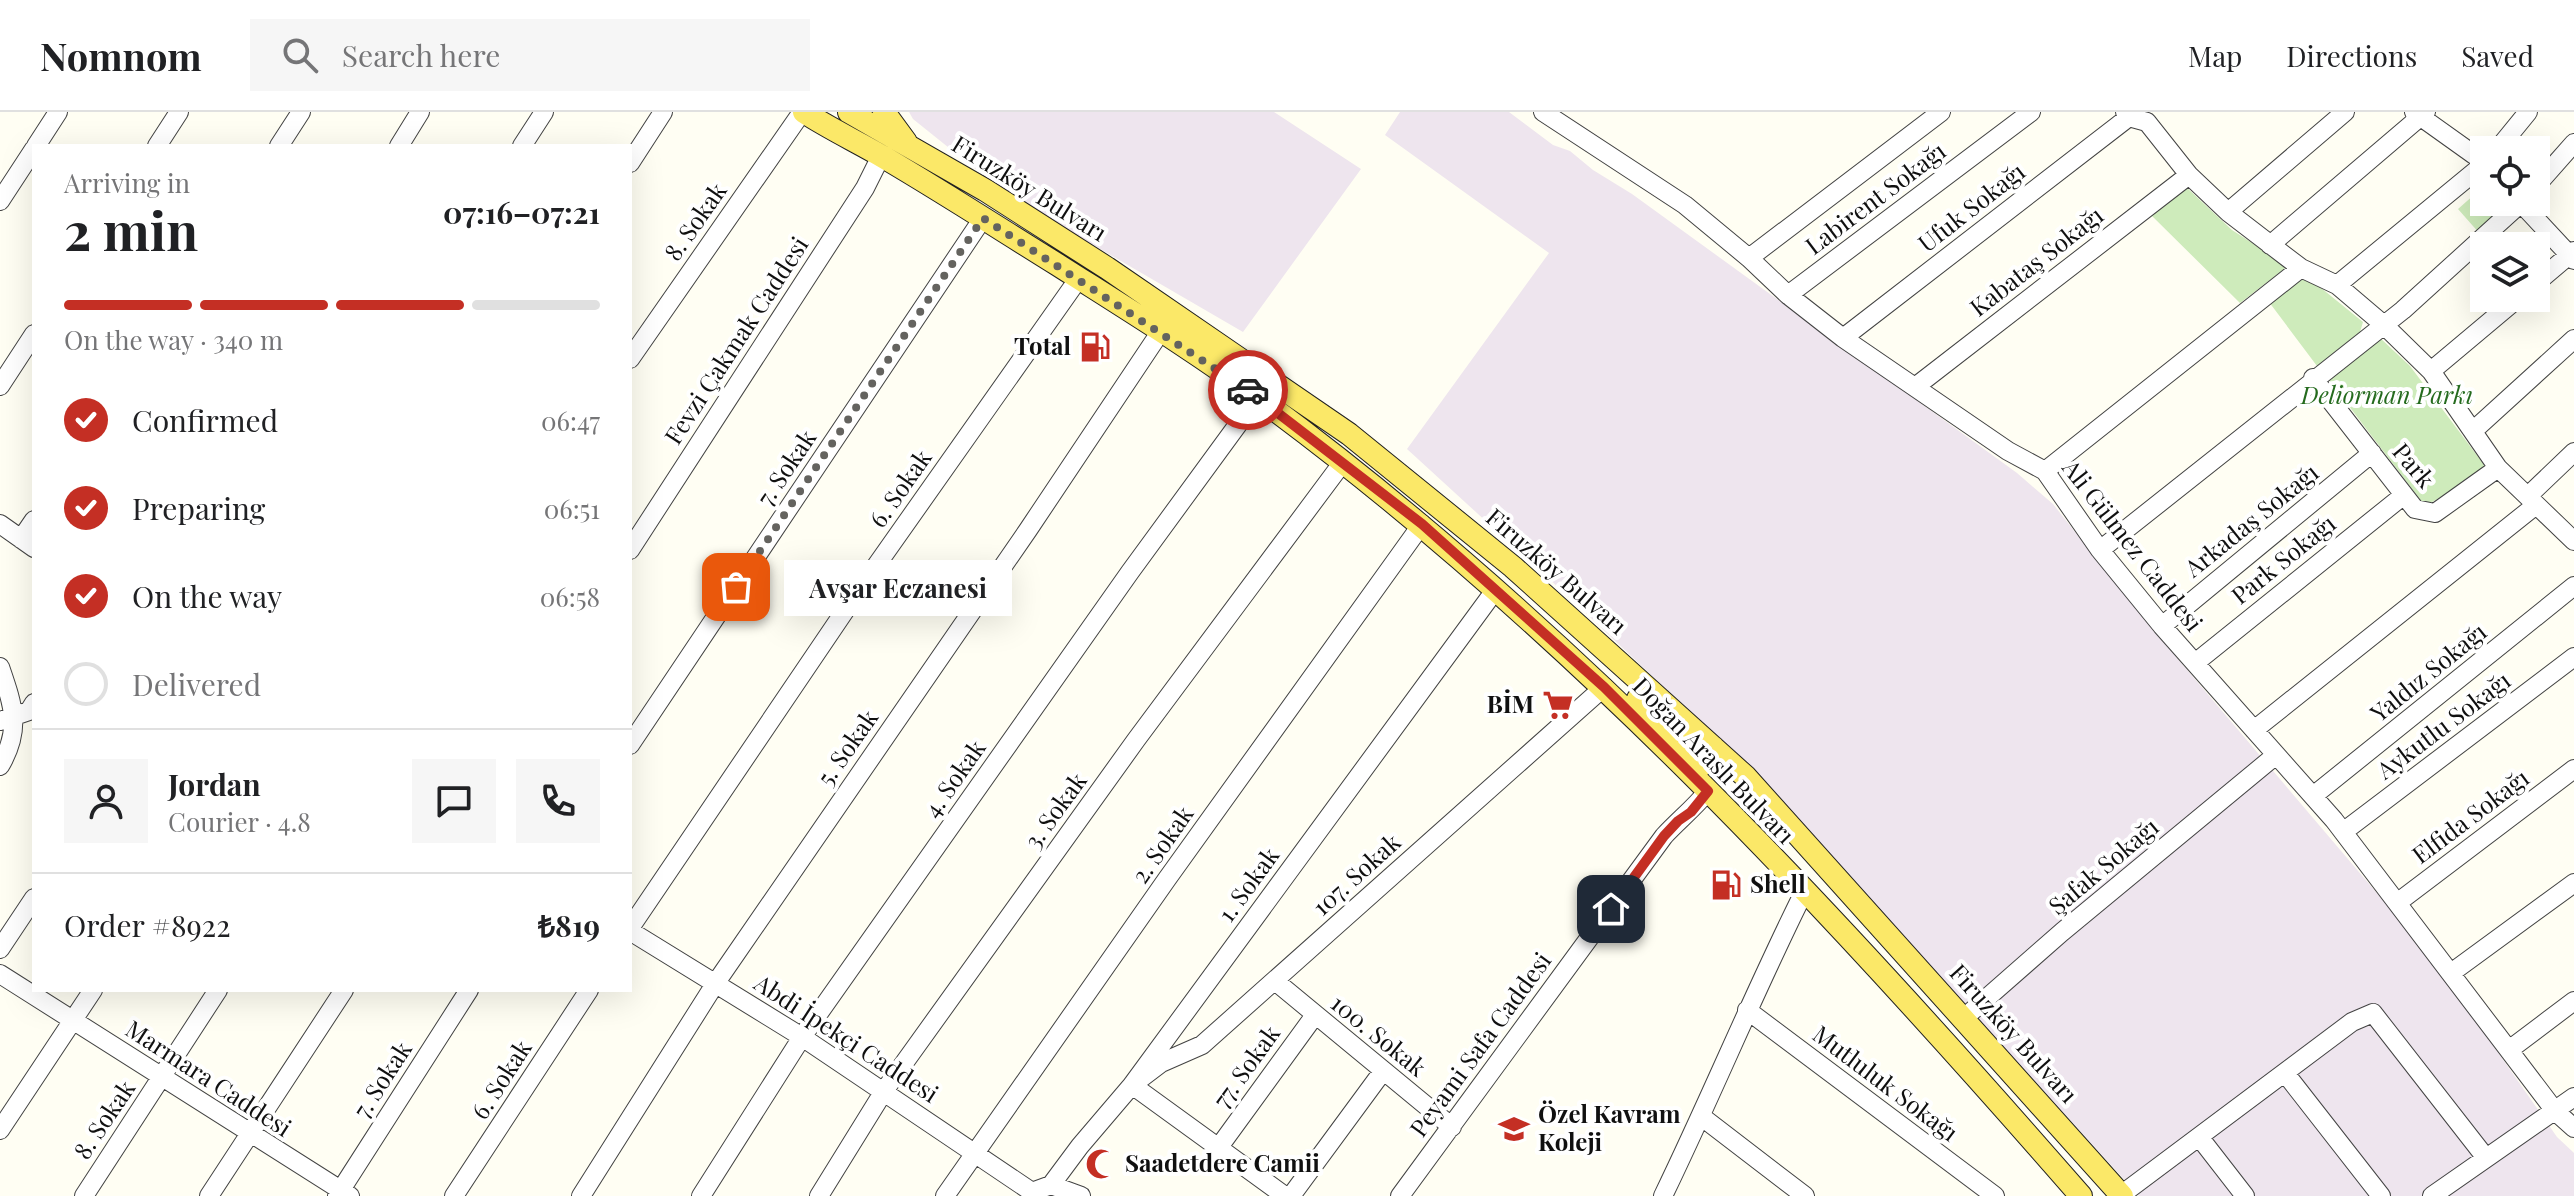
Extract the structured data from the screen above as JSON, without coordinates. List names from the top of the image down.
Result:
{
  "streets": {
    "main road": ["Firuzköy Bulvarı", "Doğan Araslı Bulvarı"],
    "street": [
      "Labirent Sokağı",
      "Ufuk Sokağı",
      "8. Sokak",
      "Kabataş Sokağı",
      "Fevzi Çakmak Caddesi",
      "Park",
      "7. Sokak",
      "6. Sokak",
      "Arkadaş Sokağı",
      "Ali Gülmez Caddesi",
      "Park Sokağı",
      "Yaldız Sokağı",
      "Aykutlu Sokağı",
      "5. Sokak",
      "4. Sokak",
      "3. Sokak",
      "Elfida Sokağı",
      "2. Sokak",
      "Şafak Sokağı",
      "107. Sokak",
      "1. Sokak",
      "100. Sokak",
      "Abdi İpekçi Caddesi",
      "Peyami Safa Caddesi",
      "77. Sokak",
      "Marmara Caddesi",
      "Mutluluk Sokağı"
    ]
  },
  "crossings": [
    ["Firuzköy Bulvarı", "Şafak Sokağı"],
    ["Labirent Sokağı", "Ali Gülmez Caddesi"],
    ["Ufuk Sokağı", "Ali Gülmez Caddesi"],
    ["8. Sokak", "Doğan Araslı Bulvarı"],
    ["8. Sokak", "Marmara Caddesi"],
    ["Kabataş Sokağı", "Ali Gülmez Caddesi"],
    ["Fevzi Çakmak Caddesi", "Doğan Araslı Bulvarı"],
    ["Park", "Arkadaş Sokağı"],
    ["Park", "Park Sokağı"],
    ["7. Sokak", "Doğan Araslı Bulvarı"],
    ["7. Sokak", "Marmara Caddesi"],
    ["6. Sokak", "Doğan Araslı Bulvarı"],
    ["Arkadaş Sokağı", "Ali Gülmez Caddesi"],
    ["Ali Gülmez Caddesi", "Park Sokağı"],
    ["Ali Gülmez Caddesi", "Yaldız Sokağı"],
    ["Ali Gülmez Caddesi", "Aykutlu Sokağı"],
    ["Ali Gülmez Caddesi", "Elfida Sokağı"],
    ["Ali Gülmez Caddesi", "Şafak Sokağı"],
    ["5. Sokak", "Doğan Araslı Bulvarı"],
    ["5. Sokak", "Abdi İpekçi Caddesi"],
    ["Doğan Araslı Bulvarı", "4. Sokak"],
    ["Doğan Araslı Bulvarı", "3. Sokak"],
    ["Doğan Araslı Bulvarı", "2. Sokak"],
    ["Doğan Araslı Bulvarı", "107. Sokak"],
    ["Doğan Araslı Bulvarı", "1. Sokak"],
    ["Doğan Araslı Bulvarı", "Peyami Safa Caddesi"],
    ["4. Sokak", "Abdi İpekçi Caddesi"],
    ["3. Sokak", "Abdi İpekçi Caddesi"],
    ["2. Sokak", "Abdi İpekçi Caddesi"],
    ["107. Sokak", "1. Sokak"],
    ["107. Sokak", "100. Sokak"],
    ["100. Sokak", "Peyami Safa Caddesi"],
    ["100. Sokak", "77. Sokak"]
  ],
  "parks": ["Deliorman Parkı"],
  "places": {
    "fuel station": ["Total", "Shell"],
    "other": ["Avşar Eczanesi"],
    "supermarket": ["BİM"],
    "school or university": ["Özel Kavram Koleji"],
    "mosque": ["Saadetdere Camii"]
  },
  "page": {
    "header": "Nomnom",
    "search": "Search here",
    "nav": ["Map", "Directions", "Saved"],
    "heading": ["2 min", "Arriving in", "07:16–07:21"],
    "panel": [
      "Jordan",
      "Courier · 4.8",
      "Order #8922",
      "₺819"
    ],
    "bar": "On the way · 340 m",
    "list": [
      ["Confirmed", "06:47"],
      ["Preparing", "06:51"],
      ["On the way", "06:58"],
      "Delivered"
    ],
    "bubble": "Avşar Eczanesi"
  }
}
